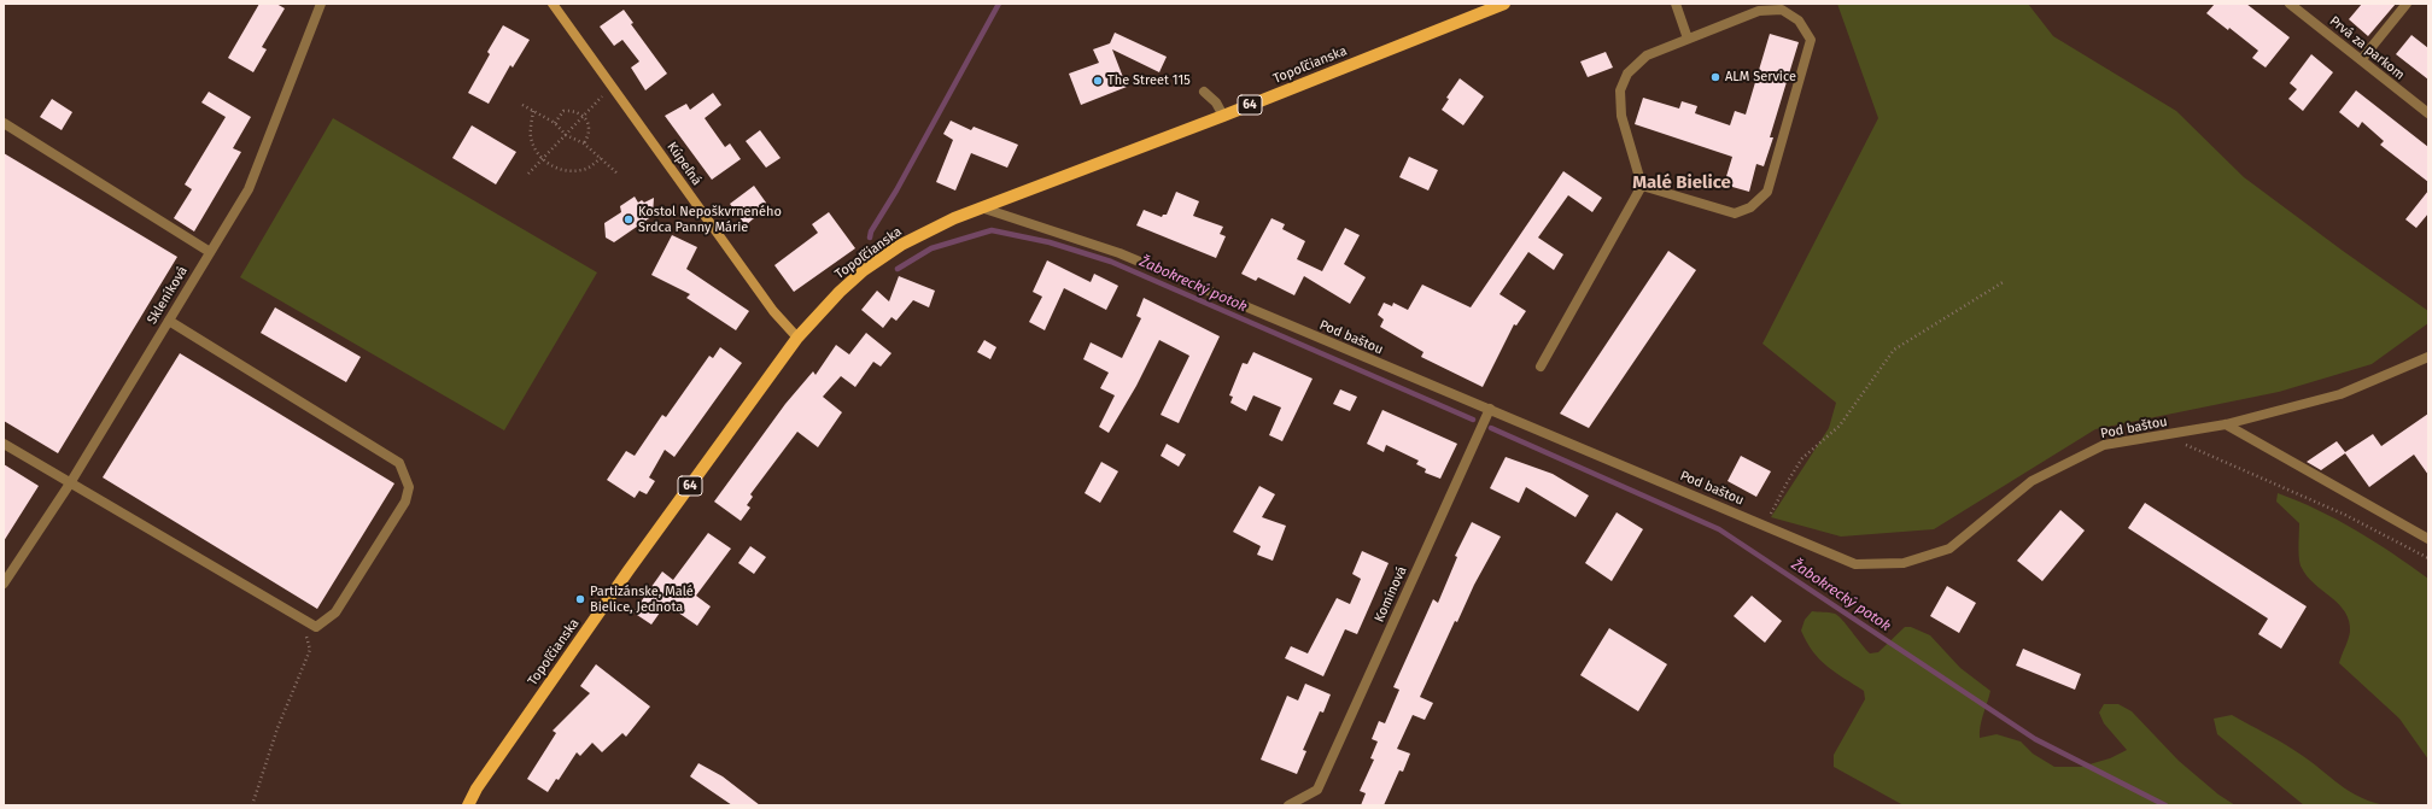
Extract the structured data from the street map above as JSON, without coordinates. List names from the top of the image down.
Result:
{
  "streets": {
    "main road": ["Topoľčianska", "64"],
    "street": [
      "Prvá za parkom",
      "Kúpeľná",
      "Skleníková",
      "Pod baštou",
      "Komínová"
    ]
  },
  "crossings": [
    ["Topoľčianska", "Kúpeľná"],
    ["Topoľčianska", "Pod baštou"],
    ["Pod baštou", "Komínová"]
  ],
  "districts": ["Malé Bielice"],
  "water": ["Žabokrecký potok"],
  "places": [
    "ALM Service",
    "The Street 115",
    "Kostol Nepoškvrneného Srdca Panny Márie",
    "Partizánske, Malé Bielice, Jednota"
  ]
}
